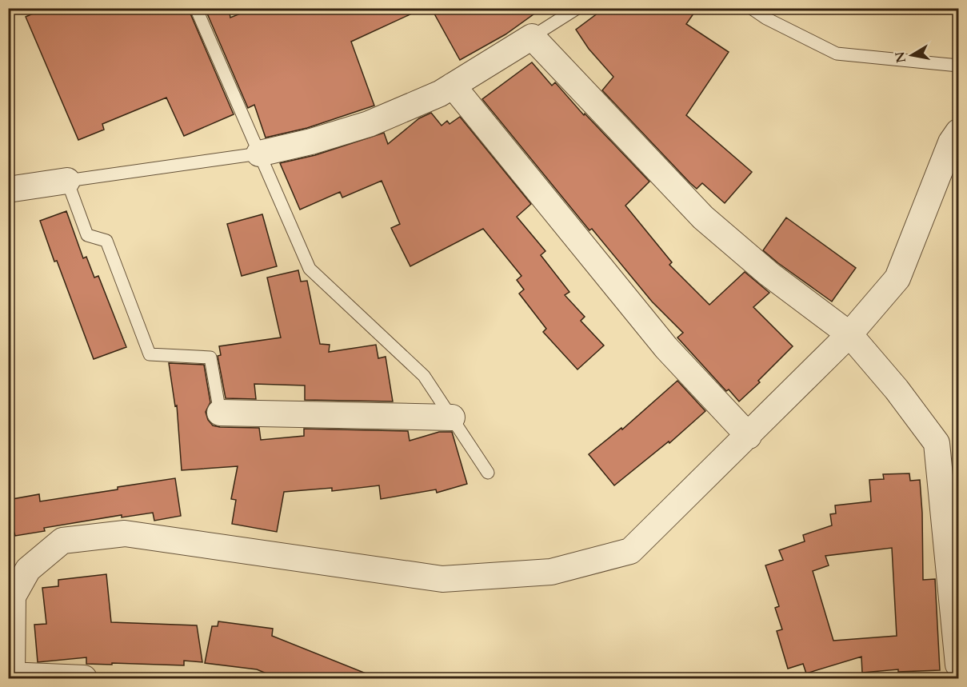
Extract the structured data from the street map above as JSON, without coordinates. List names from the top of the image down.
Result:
{
  "north": "left"
}
